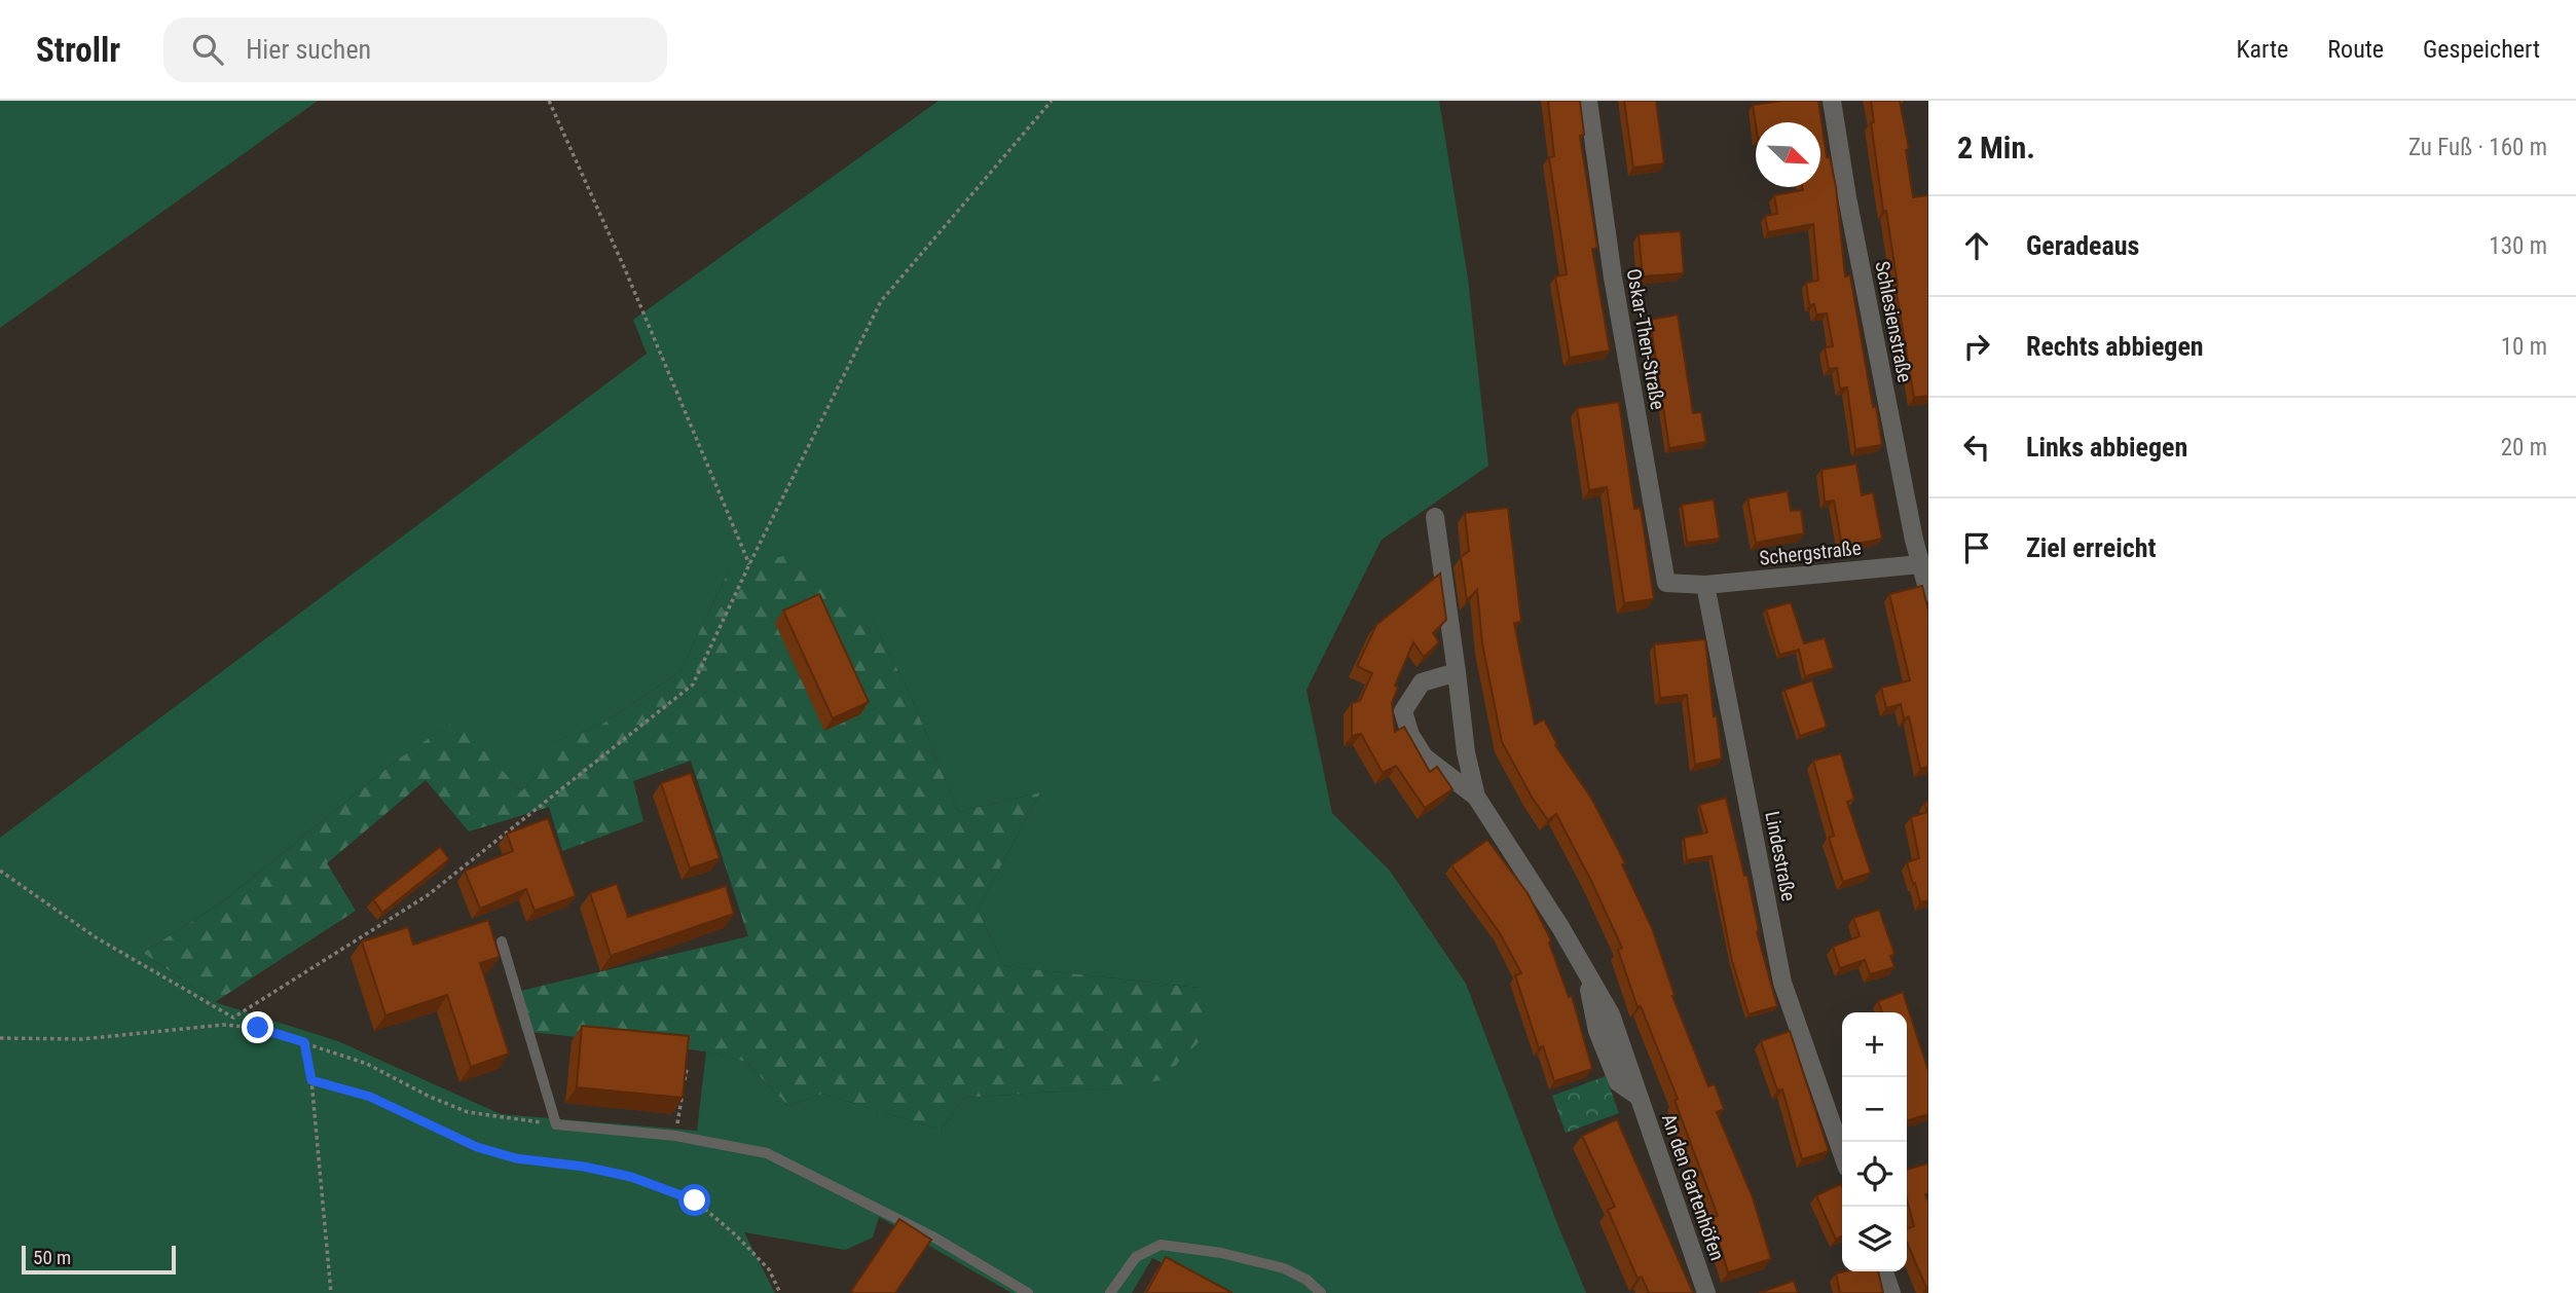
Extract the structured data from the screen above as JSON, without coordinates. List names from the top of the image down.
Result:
{
  "streets": {
    "street": [
      "Schlesienstraße",
      "Oskar-Then-Straße",
      "Schergstraße",
      "Lindestraße",
      "An den Gartenhöfen"
    ]
  },
  "crossings": [
    ["Schlesienstraße", "Schergstraße"],
    ["Oskar-Then-Straße", "Schergstraße"],
    ["Oskar-Then-Straße", "Lindestraße"],
    ["Schergstraße", "Lindestraße"]
  ],
  "scale_bar": "50 m",
  "north": "bottom right",
  "page": {
    "header": "Strollr",
    "search": "Hier suchen",
    "nav": ["Karte", "Route", "Gespeichert"],
    "heading": ["2 Min.", "Zu Fuß · 160 m"],
    "list": [
      ["Geradeaus", "130 m"],
      ["Rechts abbiegen", "10 m"],
      ["Links abbiegen", "20 m"],
      "Ziel erreicht"
    ],
    "map_buttons": ["+", "−"],
    "scale": "50 m"
  }
}
